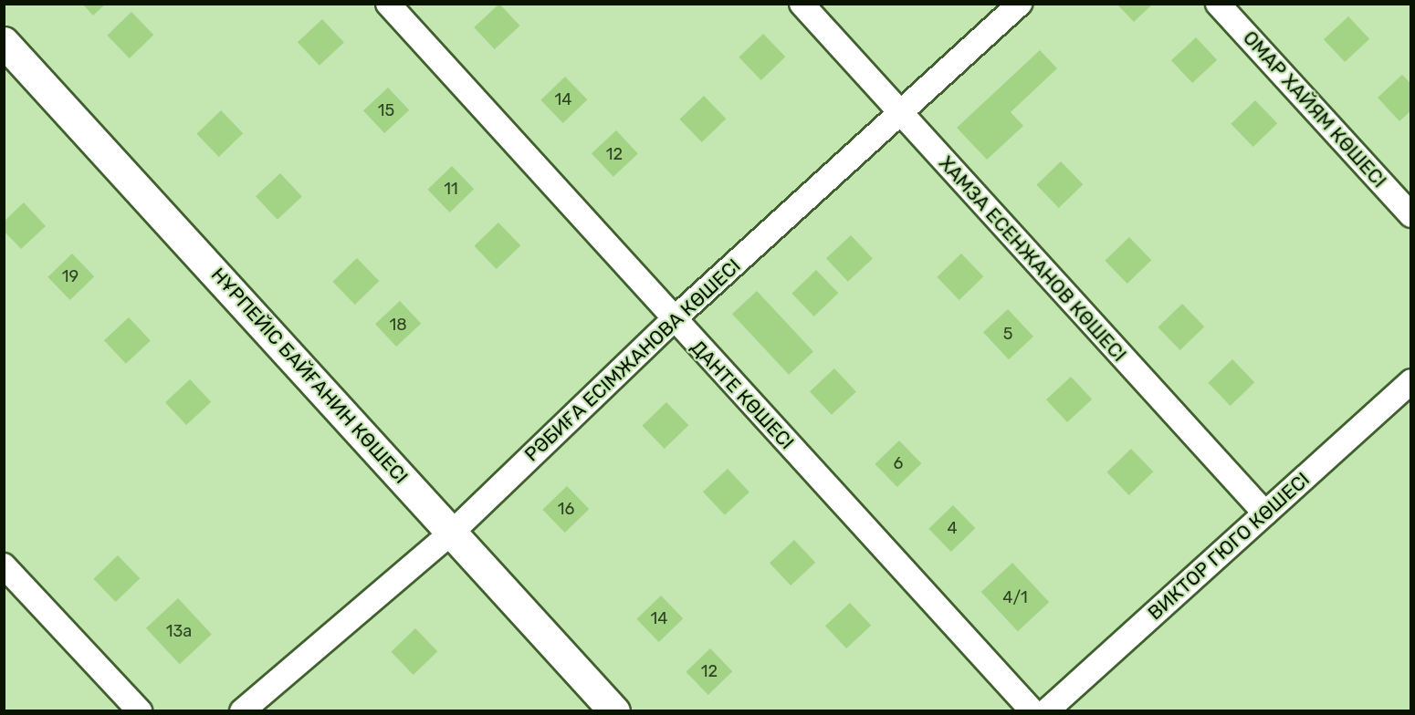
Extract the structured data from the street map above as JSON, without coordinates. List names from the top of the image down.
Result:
{
  "streets": {
    "street": [
      "ОМАР ХАЙЯМ КӨШЕСІ",
      "ХАМЗА ЕСЕНЖАНОВ КӨШЕСІ",
      "РӘБИҒА ЕСІМЖАНОВА КӨШЕСІ",
      "НҰРПЕЙІС БАЙҒАНИН КӨШЕСІ",
      "ДАНТЕ КӨШЕСІ",
      "ВИКТОР ГЮГО КӨШЕСІ"
    ]
  },
  "crossings": [
    ["ХАМЗА ЕСЕНЖАНОВ КӨШЕСІ", "РӘБИҒА ЕСІМЖАНОВА КӨШЕСІ"],
    ["ХАМЗА ЕСЕНЖАНОВ КӨШЕСІ", "ВИКТОР ГЮГО КӨШЕСІ"],
    ["РӘБИҒА ЕСІМЖАНОВА КӨШЕСІ", "НҰРПЕЙІС БАЙҒАНИН КӨШЕСІ"],
    ["РӘБИҒА ЕСІМЖАНОВА КӨШЕСІ", "ДАНТЕ КӨШЕСІ"]
  ],
  "house_numbers": [
    "14",
    "15",
    "12",
    "11",
    "19",
    "18",
    "5",
    "6",
    "16",
    "4",
    "4/1",
    "14",
    "13а",
    "12"
  ]
}
